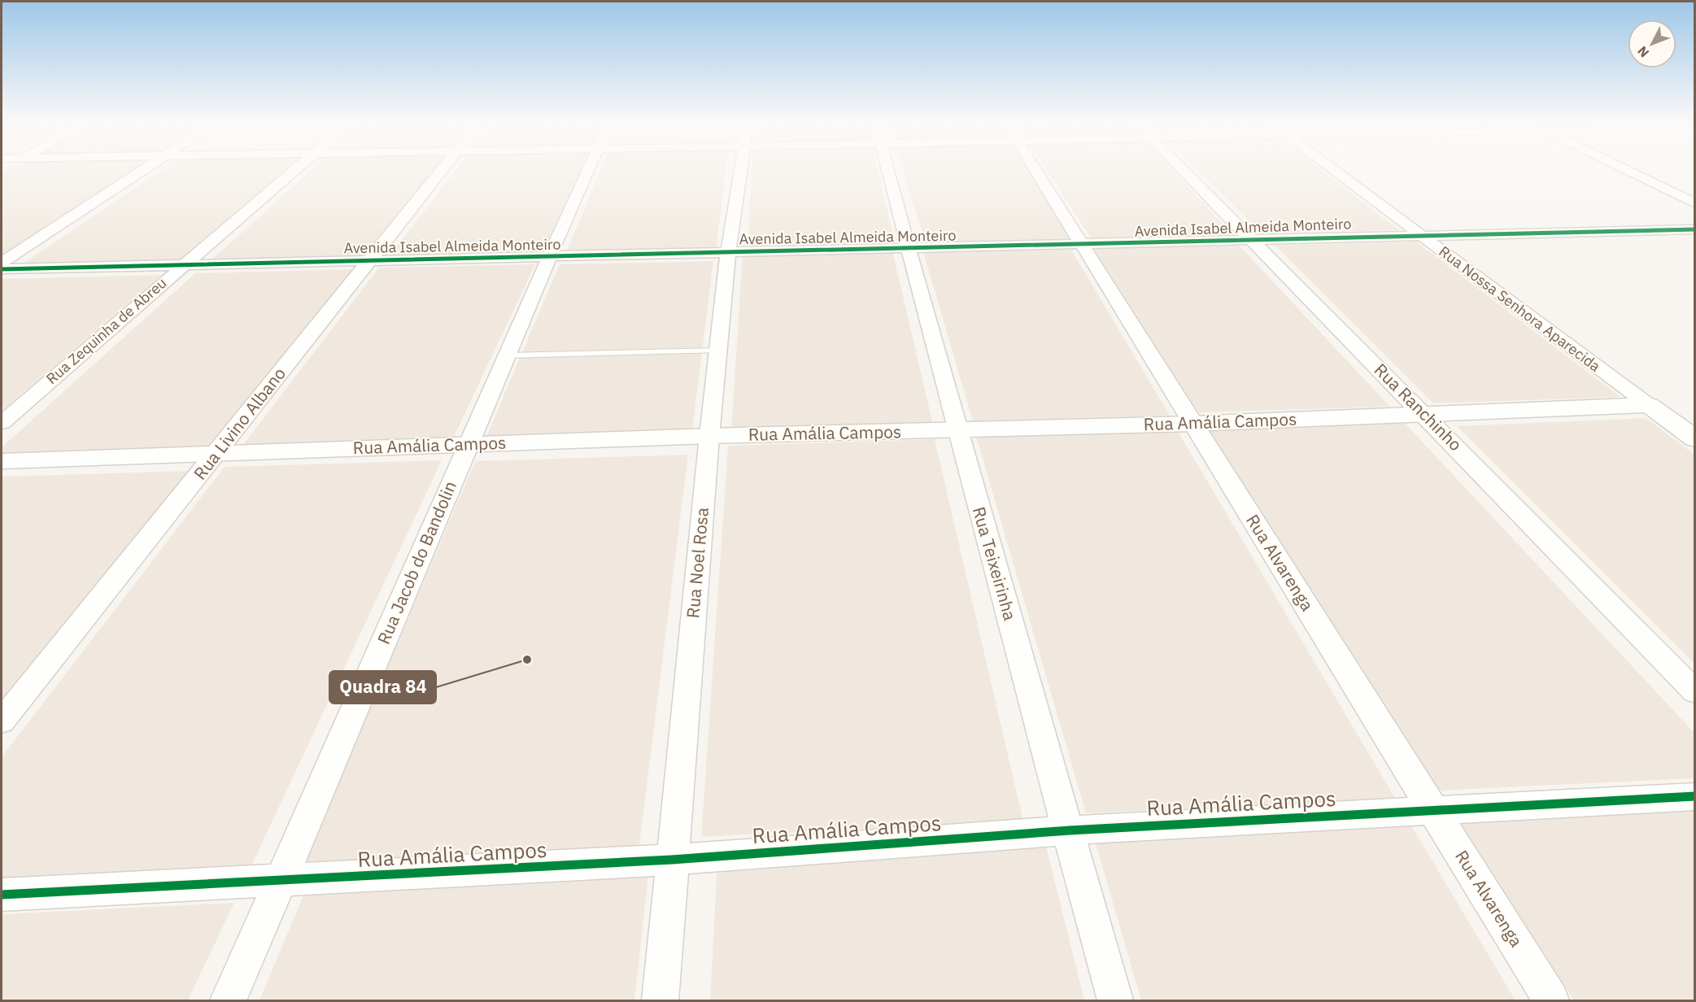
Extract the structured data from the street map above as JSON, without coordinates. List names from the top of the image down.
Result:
{
  "streets": {
    "street": [
      "Avenida Isabel Almeida Monteiro",
      "Rua Nossa Senhora Aparecida",
      "Rua Zequinha de Abreu",
      "Rua Ranchinho",
      "Rua Amália Campos",
      "Rua Livino Albano",
      "Rua Jacob do Bandolin",
      "Rua Noel Rosa",
      "Rua Alvarenga",
      "Rua Teixeirinha"
    ]
  },
  "crossings": [
    ["Avenida Isabel Almeida Monteiro", "Rua Nossa Senhora Aparecida"],
    ["Avenida Isabel Almeida Monteiro", "Rua Zequinha de Abreu"],
    ["Avenida Isabel Almeida Monteiro", "Rua Ranchinho"],
    ["Avenida Isabel Almeida Monteiro", "Rua Livino Albano"],
    ["Avenida Isabel Almeida Monteiro", "Rua Jacob do Bandolin"],
    ["Avenida Isabel Almeida Monteiro", "Rua Noel Rosa"],
    ["Avenida Isabel Almeida Monteiro", "Rua Alvarenga"],
    ["Avenida Isabel Almeida Monteiro", "Rua Teixeirinha"],
    ["Rua Nossa Senhora Aparecida", "Rua Amália Campos"],
    ["Rua Ranchinho", "Rua Amália Campos"],
    ["Rua Amália Campos", "Rua Livino Albano"],
    ["Rua Amália Campos", "Rua Jacob do Bandolin"],
    ["Rua Amália Campos", "Rua Noel Rosa"],
    ["Rua Amália Campos", "Rua Alvarenga"],
    ["Rua Amália Campos", "Rua Teixeirinha"]
  ],
  "places": ["Quadra 84"],
  "north": "bottom left"
}
